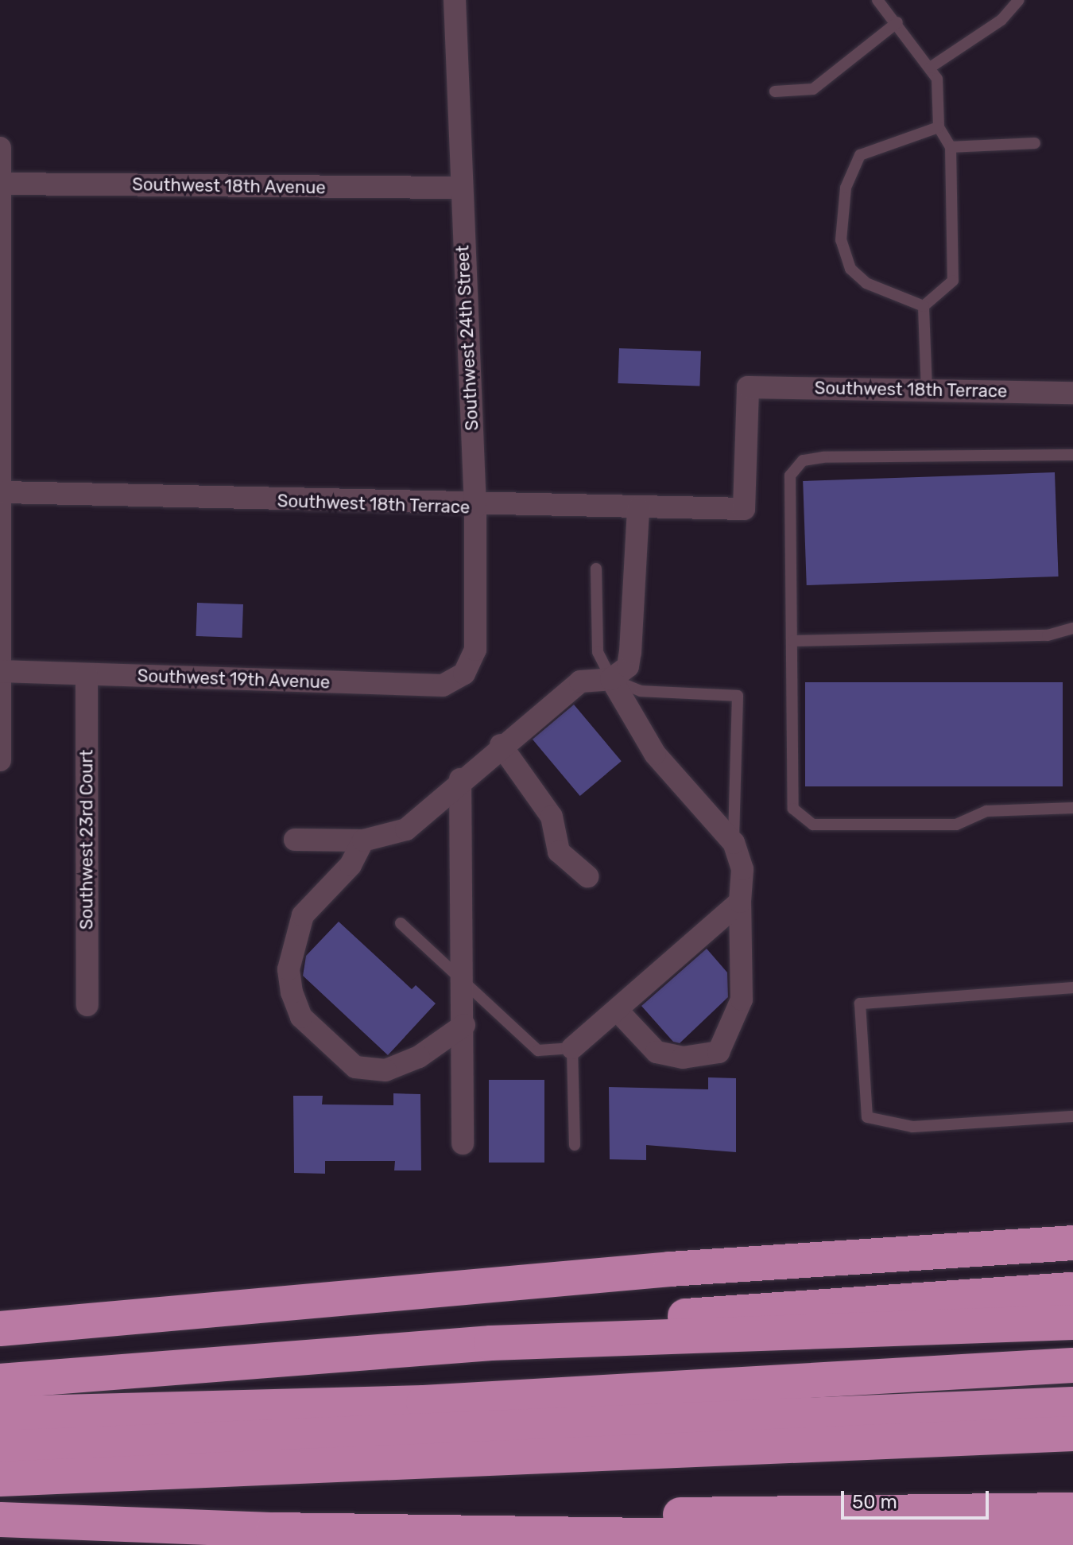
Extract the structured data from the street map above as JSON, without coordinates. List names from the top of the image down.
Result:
{
  "streets": {
    "street": [
      "Southwest 18th Avenue",
      "Southwest 24th Street",
      "Southwest 18th Terrace",
      "Southwest 19th Avenue",
      "Southwest 23rd Court"
    ]
  },
  "crossings": [
    ["Southwest 18th Avenue", "Southwest 24th Street"],
    ["Southwest 24th Street", "Southwest 18th Terrace"],
    ["Southwest 24th Street", "Southwest 19th Avenue"],
    ["Southwest 19th Avenue", "Southwest 23rd Court"]
  ],
  "scale_bar": "50 m"
}
